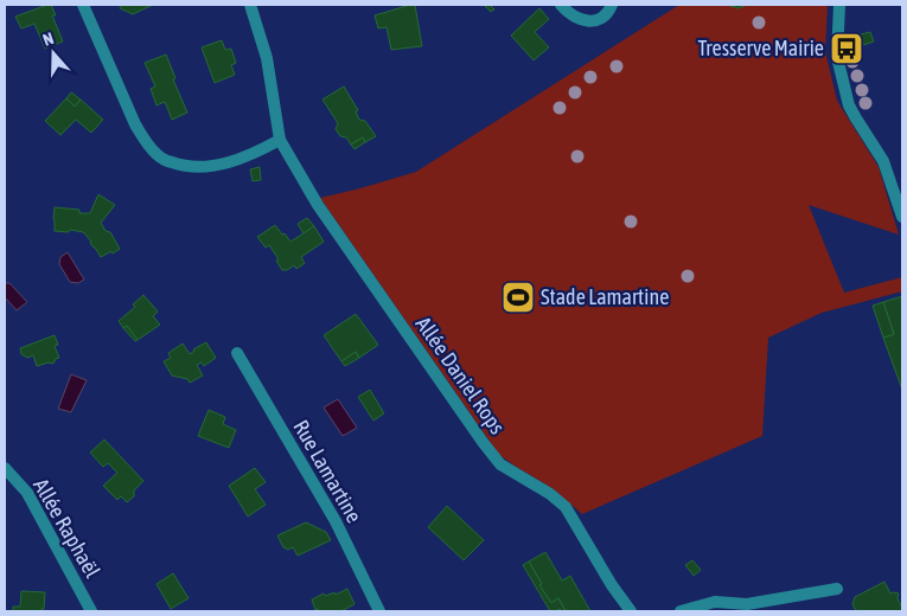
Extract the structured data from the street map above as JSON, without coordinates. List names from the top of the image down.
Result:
{
  "streets": {
    "street": ["Allée Daniel Rops", "Rue Lamartine", "Allée Raphaël"]
  },
  "places": {
    "bus stop": ["Tresserve Mairie"],
    "sports": ["Stade Lamartine"]
  },
  "north": "top"
}
